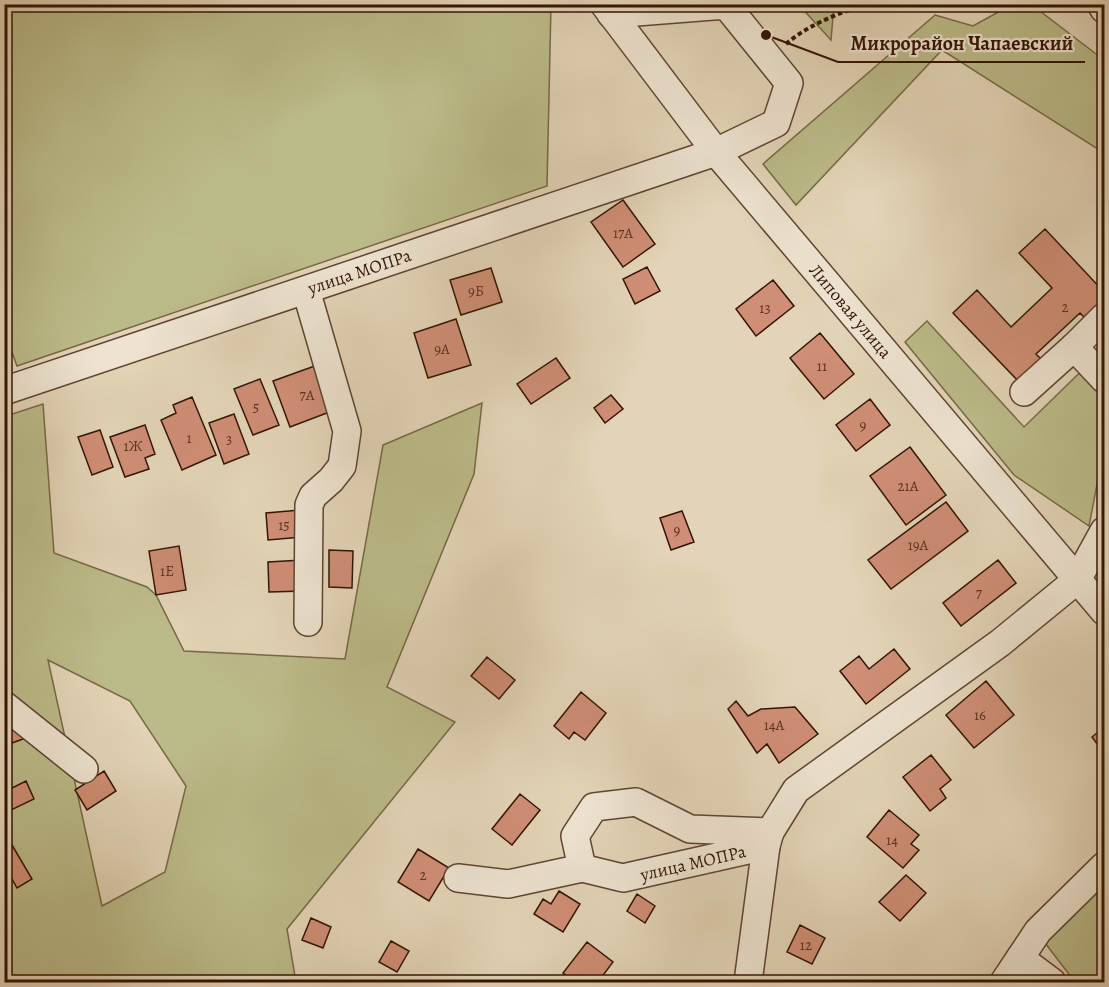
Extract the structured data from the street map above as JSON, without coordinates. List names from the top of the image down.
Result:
{
  "streets": {
    "street": ["улица МОПРа", "Липовая улица"]
  },
  "crossings": [
    ["улица МОПРа", "Липовая улица"]
  ],
  "places": ["Микрорайон Чапаевский"],
  "house_numbers": [
    "17А",
    "9Б",
    "2",
    "13",
    "9А",
    "11",
    "7А",
    "5",
    "9",
    "1",
    "3",
    "1Ж",
    "21А",
    "15",
    "9",
    "19А",
    "1Е",
    "7",
    "16",
    "14А",
    "14",
    "2",
    "12"
  ]
}
